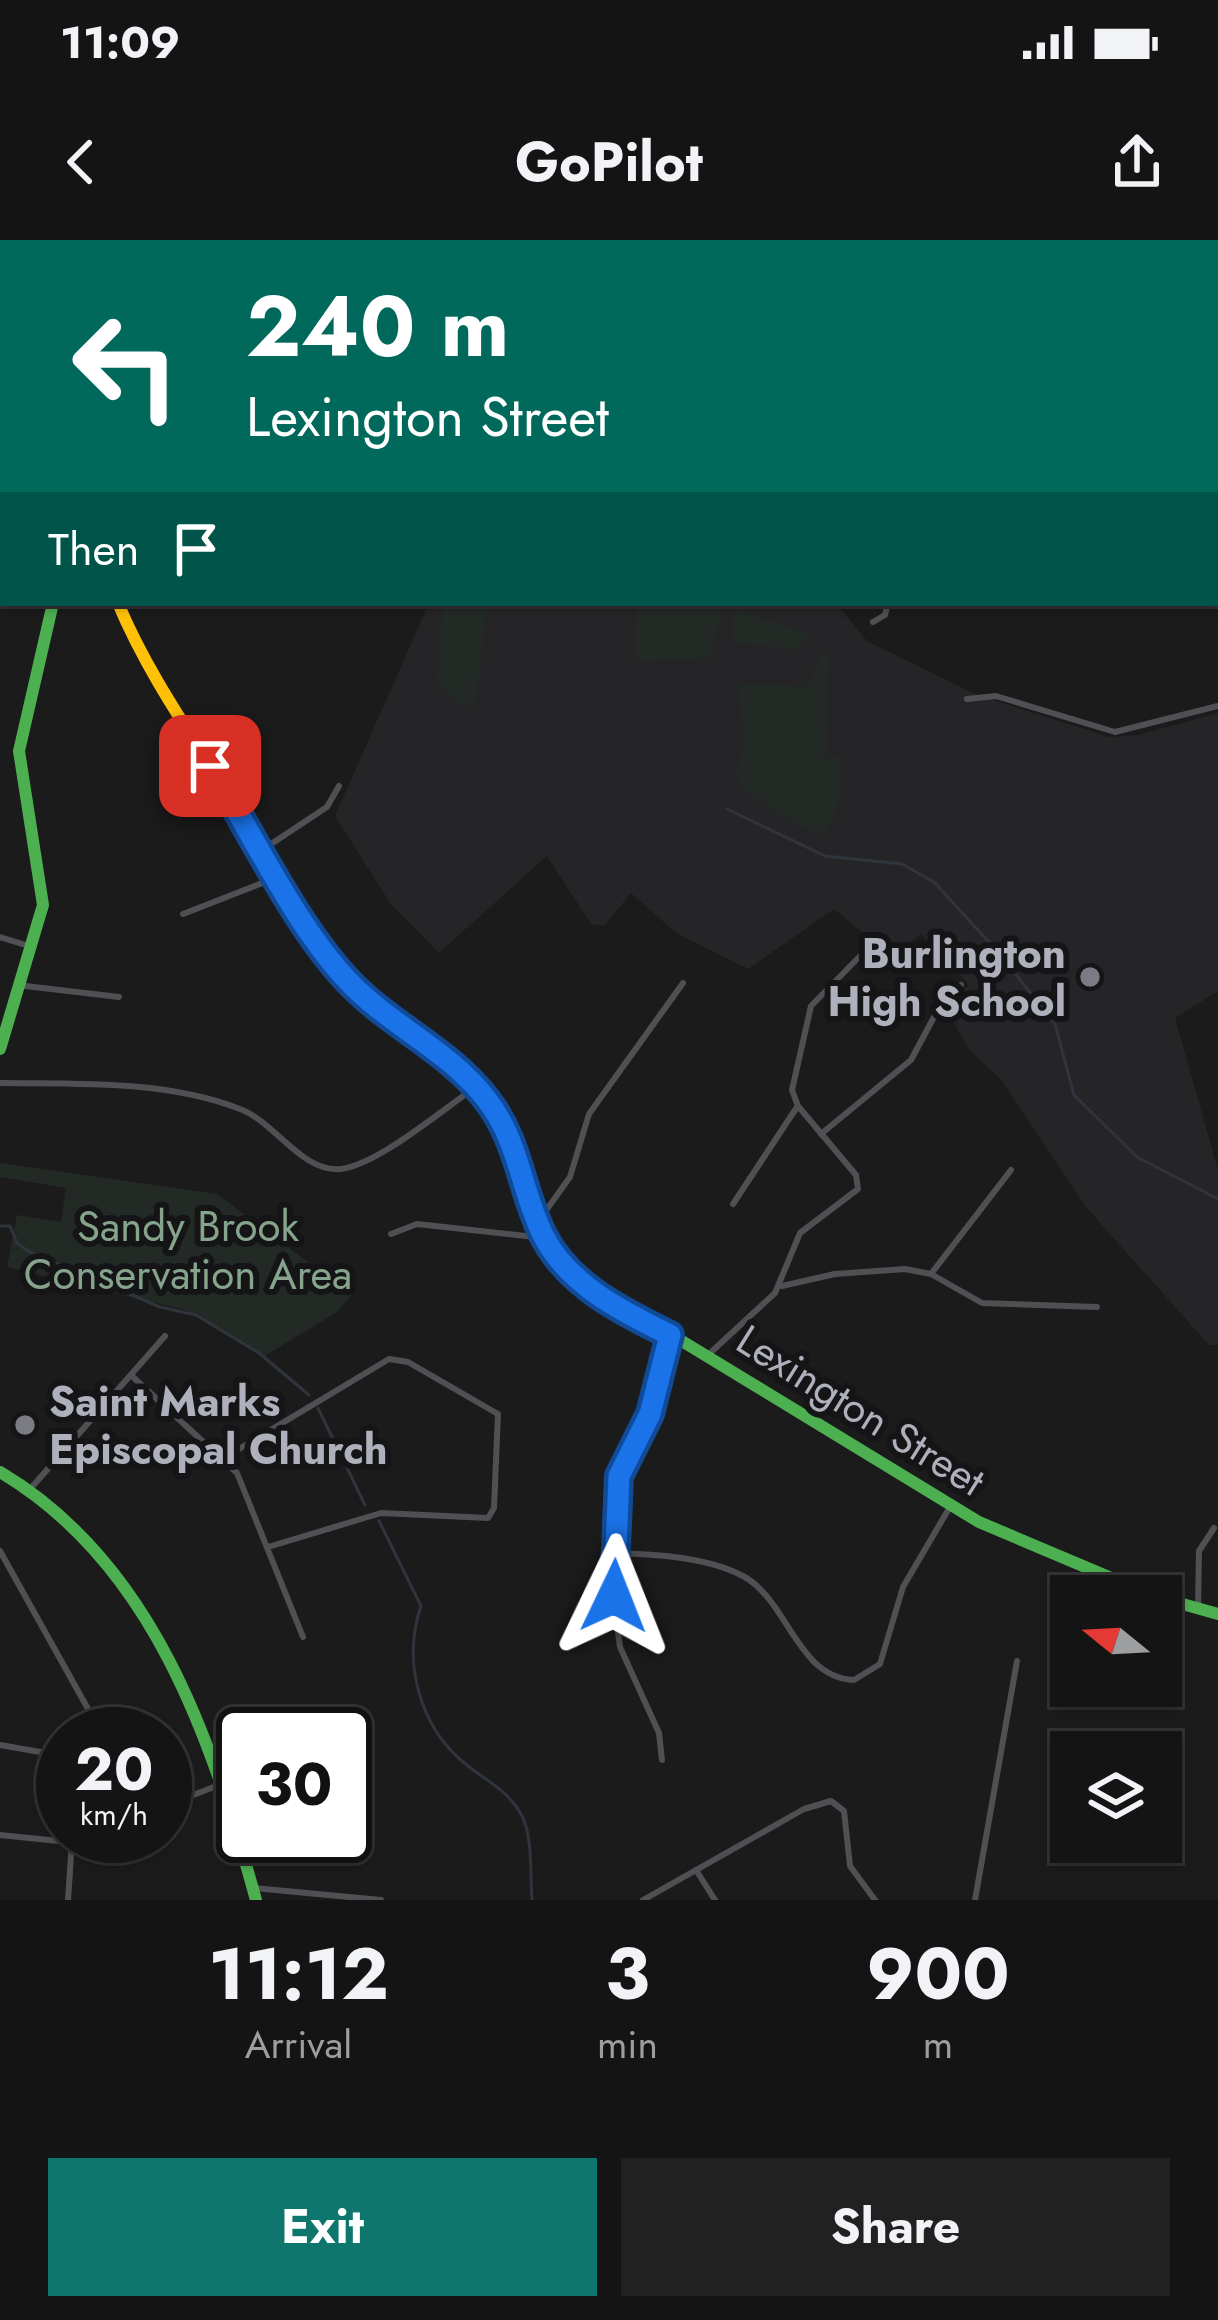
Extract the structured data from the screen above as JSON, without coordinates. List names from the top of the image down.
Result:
{
  "streets": {
    "street": ["Lexington Street"]
  },
  "parks": ["Sandy Brook Conservation Area"],
  "places": ["Burlington High School", "Saint Marks Episcopal Church"],
  "north": "left",
  "page": {
    "status": "11:09",
    "header": "GoPilot",
    "turn": ["240 m", "Lexington Street"],
    "then": "Then",
    "speed": "20 km/h",
    "limit": "30",
    "eta": [
      "11:12",
      "Arrival",
      "3",
      "min",
      "900",
      "m"
    ],
    "buttons": ["Exit", "Share"]
  }
}
